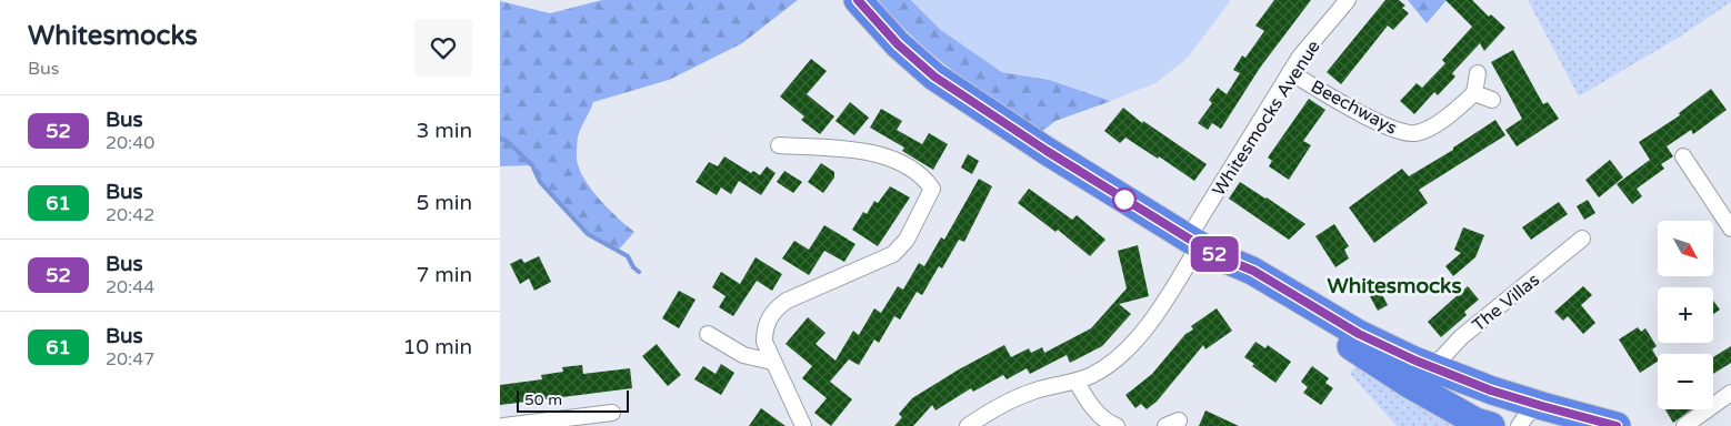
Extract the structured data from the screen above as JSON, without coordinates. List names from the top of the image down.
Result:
{
  "streets": {
    "street": ["Beechways", "Whitesmocks Avenue", "The Villas"]
  },
  "crossings": [
    ["Beechways", "Whitesmocks Avenue"]
  ],
  "districts": ["Whitesmocks"],
  "lines": ["bus line 52"],
  "scale_bar": "50 m",
  "north": "bottom right",
  "page": {
    "heading": ["Whitesmocks", "Bus"],
    "on_map": "52",
    "list": [
      {
        "mark": "52",
        "name": "Bus",
        "note": "20:40",
        "value": "3 min"
      },
      {
        "mark": "61",
        "name": "Bus",
        "note": "20:42",
        "value": "5 min"
      },
      {
        "mark": "52",
        "name": "Bus",
        "note": "20:44",
        "value": "7 min"
      },
      {
        "mark": "61",
        "name": "Bus",
        "note": "20:47",
        "value": "10 min"
      }
    ],
    "map_buttons": ["+", "−"],
    "scale": "50 m"
  }
}
